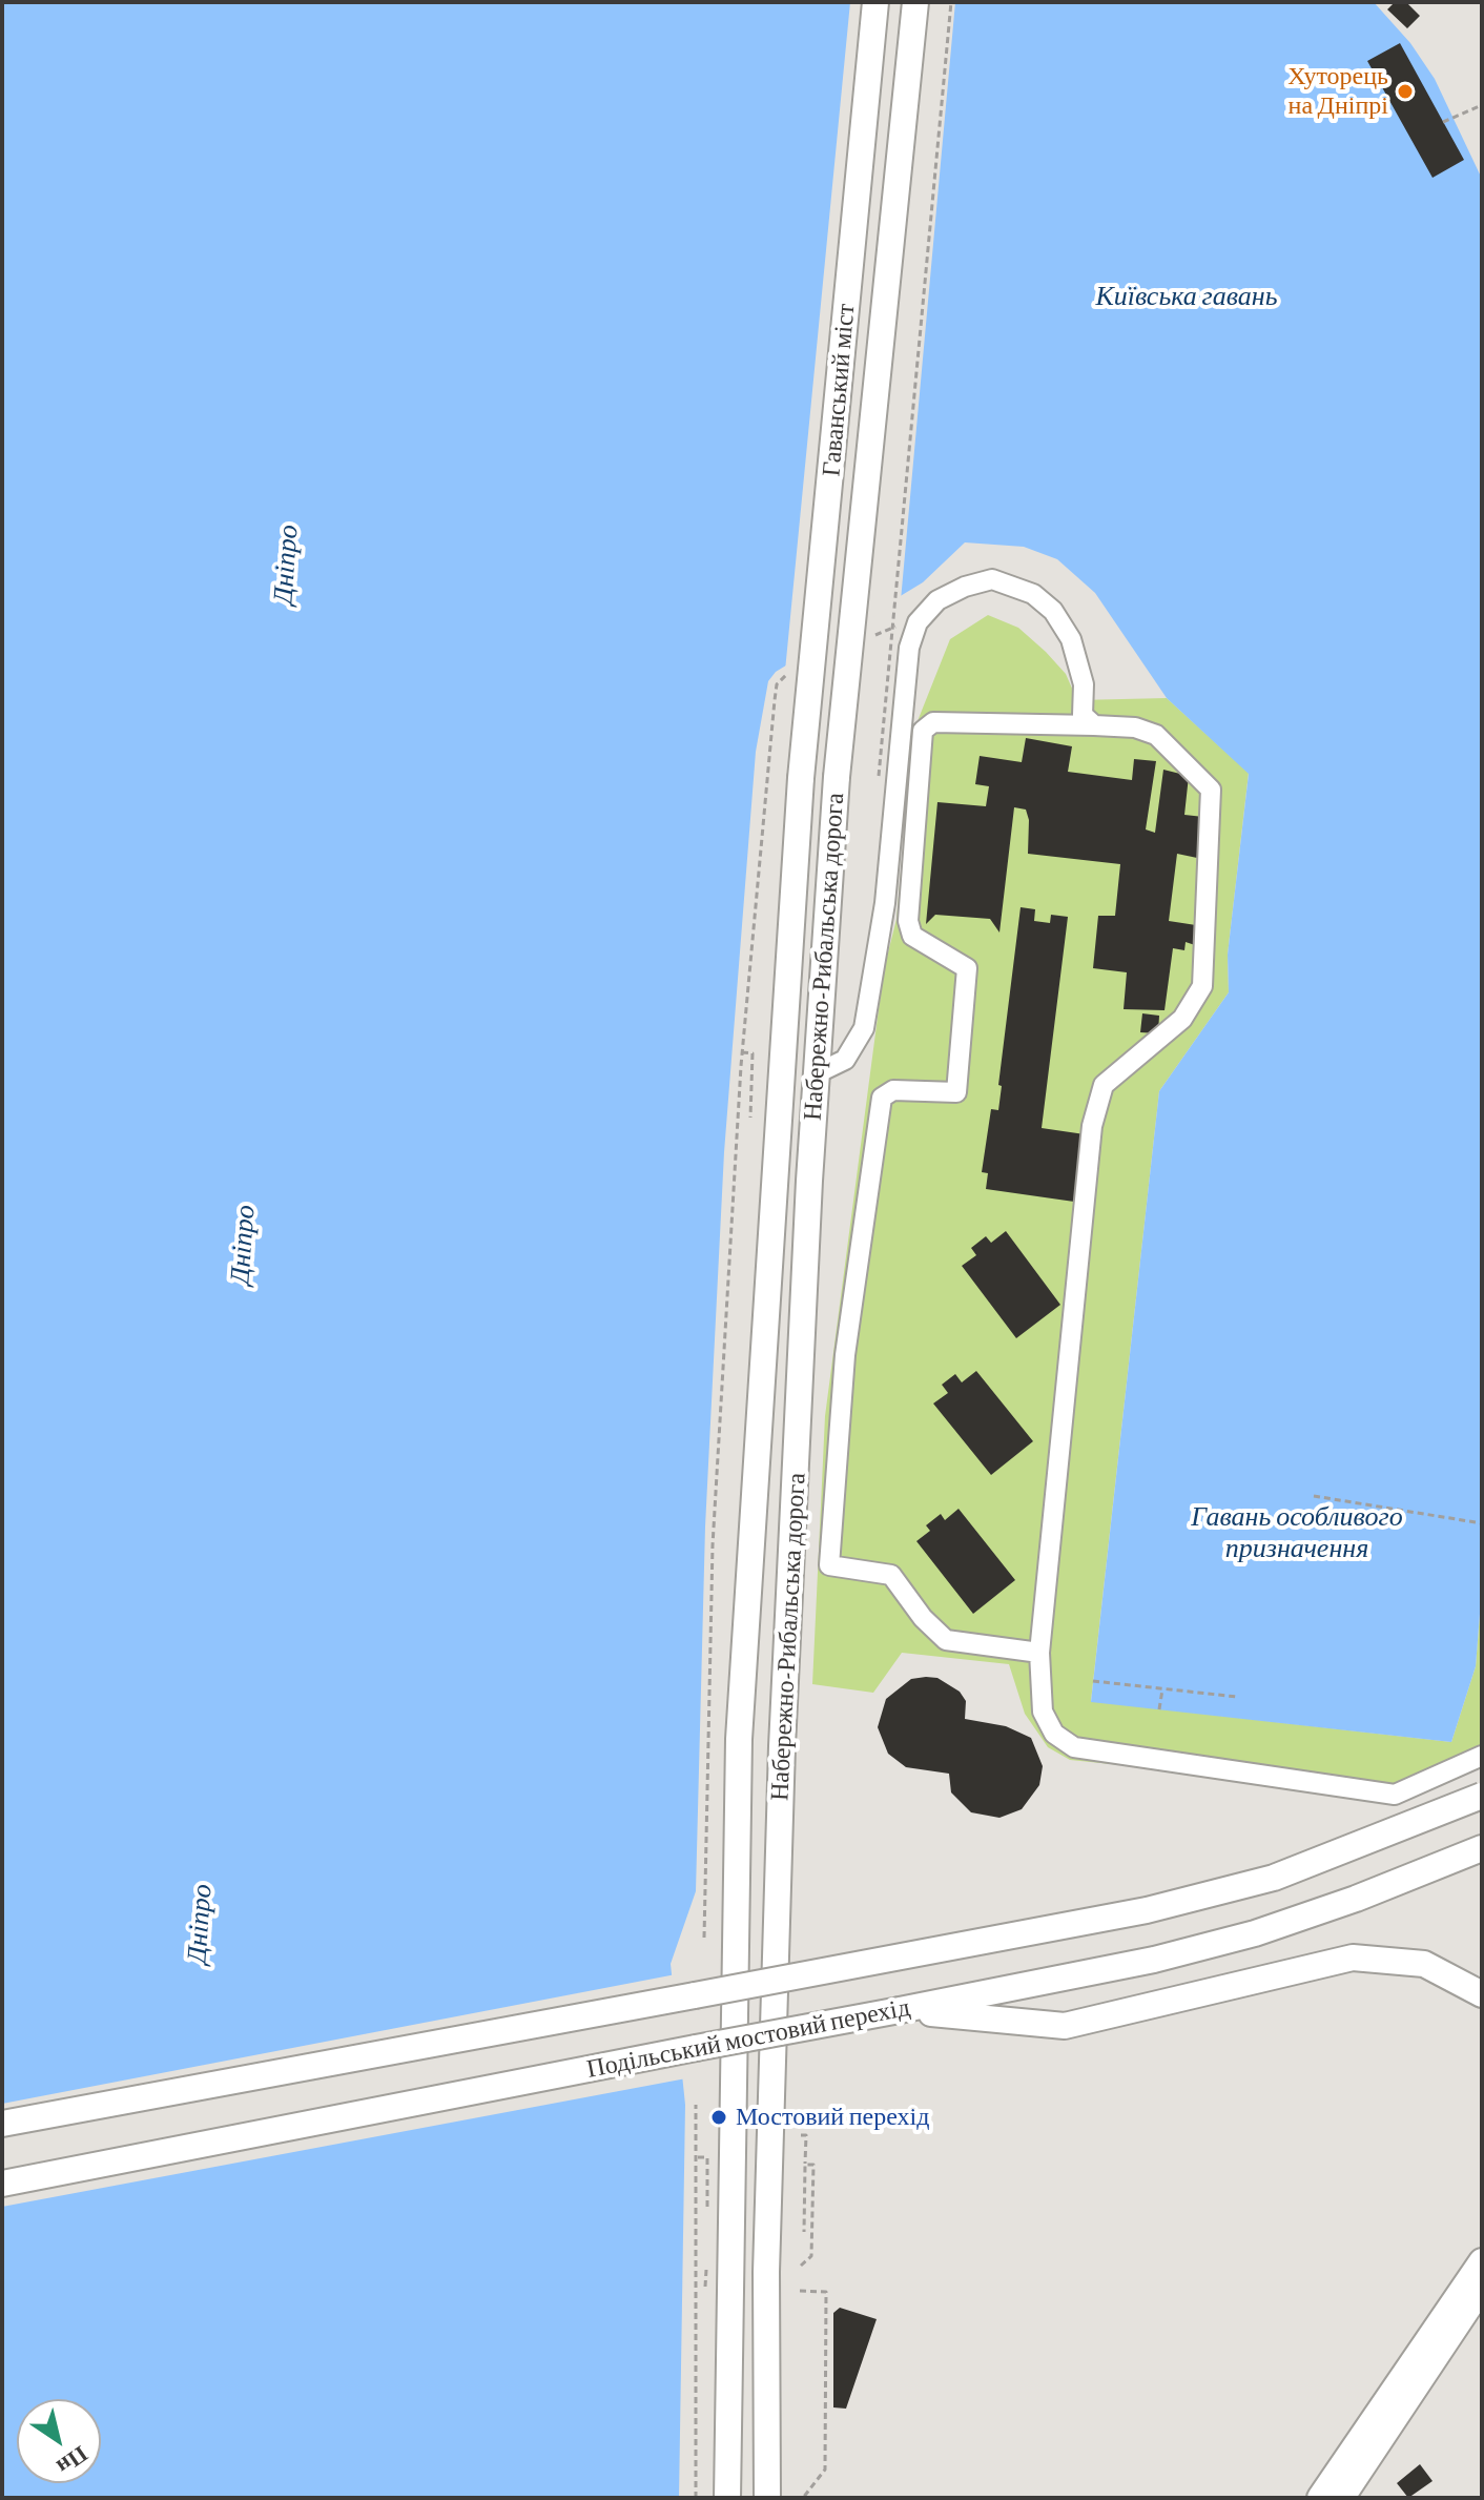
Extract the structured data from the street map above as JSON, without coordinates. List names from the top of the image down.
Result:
{
  "streets": {
    "main road": ["Гаванський міст", "Набережно-Рибальська дорога", "Подільський мостовий перехід"]
  },
  "crossings": [
    ["Гаванський міст", "Набережно-Рибальська дорога"]
  ],
  "water": ["Київська гавань", "Дніпро", "Гавань особливого призначення"],
  "places": ["Хуторець на Дніпрі", "Мостовий перехід"],
  "north": "bottom right"
}
